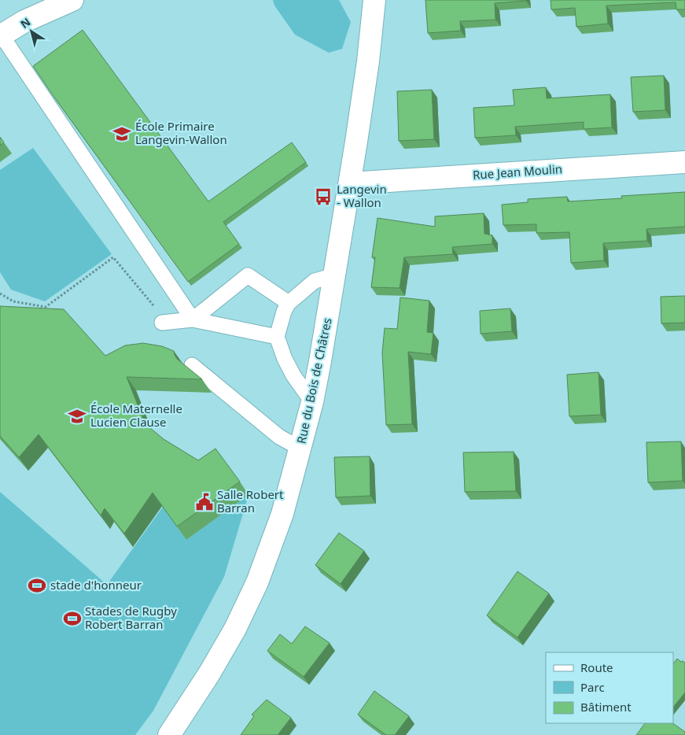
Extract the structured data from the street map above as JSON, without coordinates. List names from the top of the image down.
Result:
{
  "streets": {
    "street": ["Rue Jean Moulin", "Rue du Bois de Châtres"]
  },
  "crossings": [
    ["Rue Jean Moulin", "Rue du Bois de Châtres"]
  ],
  "places": {
    "school or university": ["École Primaire Langevin-Wallon", "École Maternelle Lucien Clause"],
    "bus stop": ["Langevin - Wallon"],
    "public building": ["Salle Robert Barran"],
    "sports": ["stade d'honneur", "Stades de Rugby Robert Barran"]
  },
  "legend": ["Route", "Parc", "Bâtiment"],
  "north": "top left"
}
